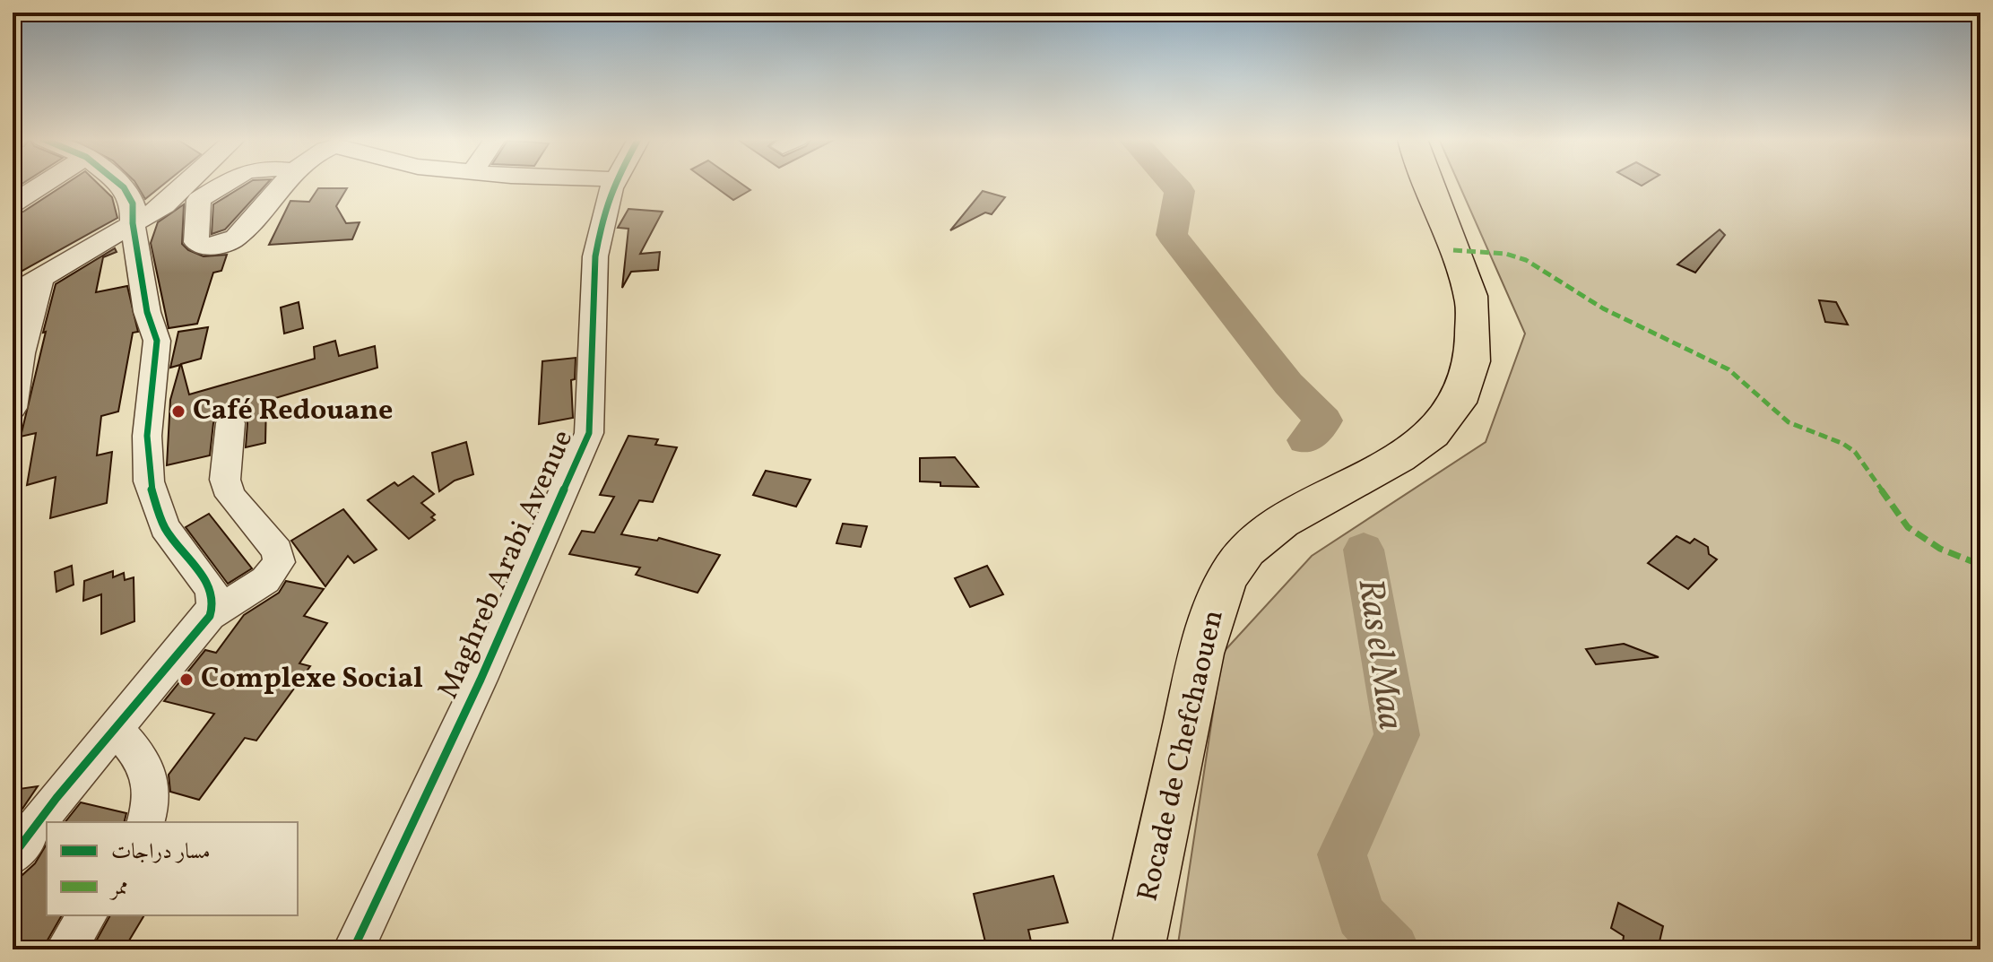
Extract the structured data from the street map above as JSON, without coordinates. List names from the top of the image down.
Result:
{
  "streets": {
    "main road": ["Rocade de Chefchaouen"],
    "street": ["Maghreb Arabi Avenue"]
  },
  "water": ["Ras el Maa"],
  "places": ["Café Redouane", "Complexe Social"],
  "legend": ["مسار دراجات", "ممر"]
}
